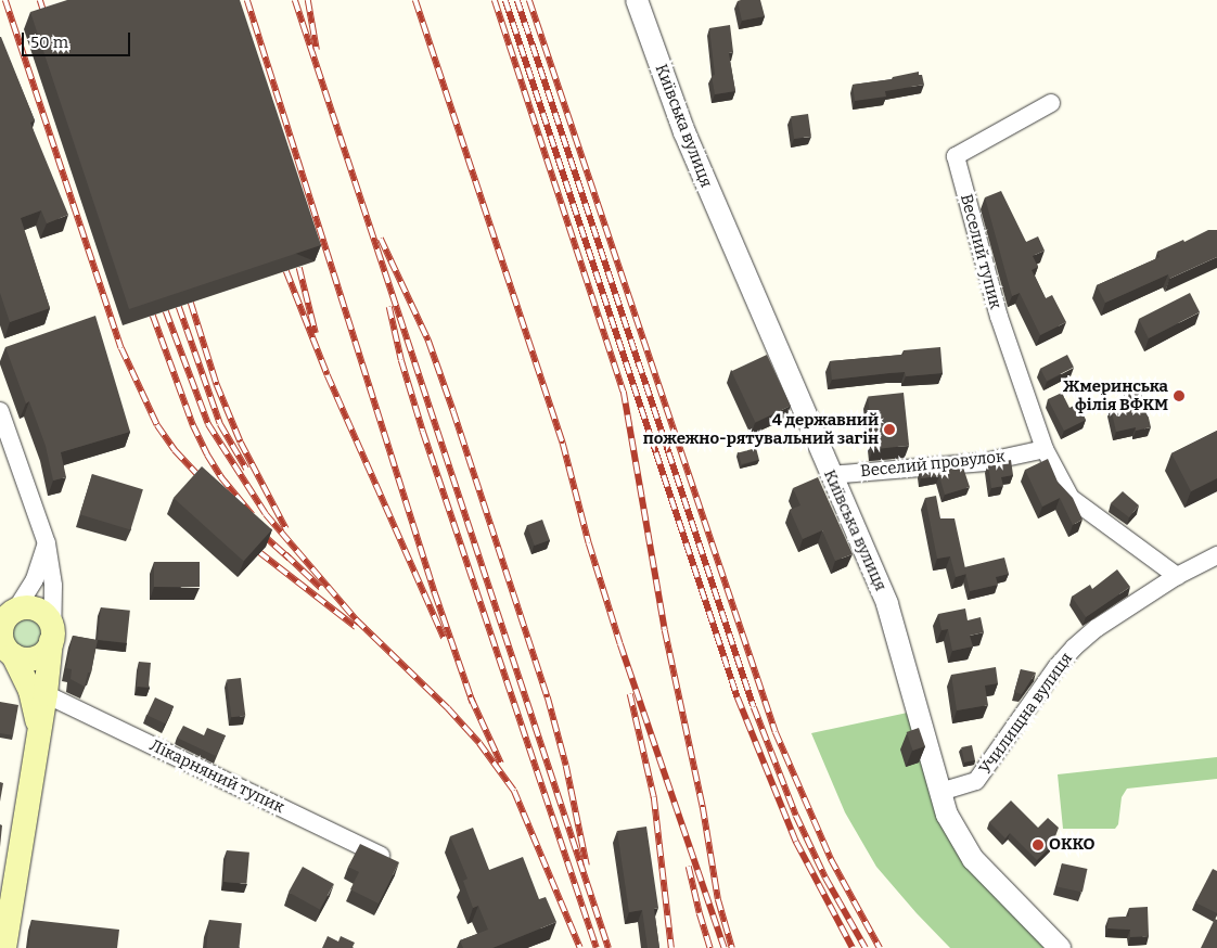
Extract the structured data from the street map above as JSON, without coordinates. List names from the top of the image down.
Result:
{
  "streets": {
    "street": [
      "Київська вулиця",
      "Веселий тупик",
      "Веселий провулок",
      "Училищна вулиця",
      "Лікарняний тупик"
    ]
  },
  "crossings": [
    ["Київська вулиця", "Веселий провулок"],
    ["Київська вулиця", "Училищна вулиця"],
    ["Веселий тупик", "Веселий провулок"]
  ],
  "places": ["Жмеринська філія ВФКМ", "4 державний пожежно-рятувальний загін", "ОККО"],
  "scale_bar": "50 m"
}
